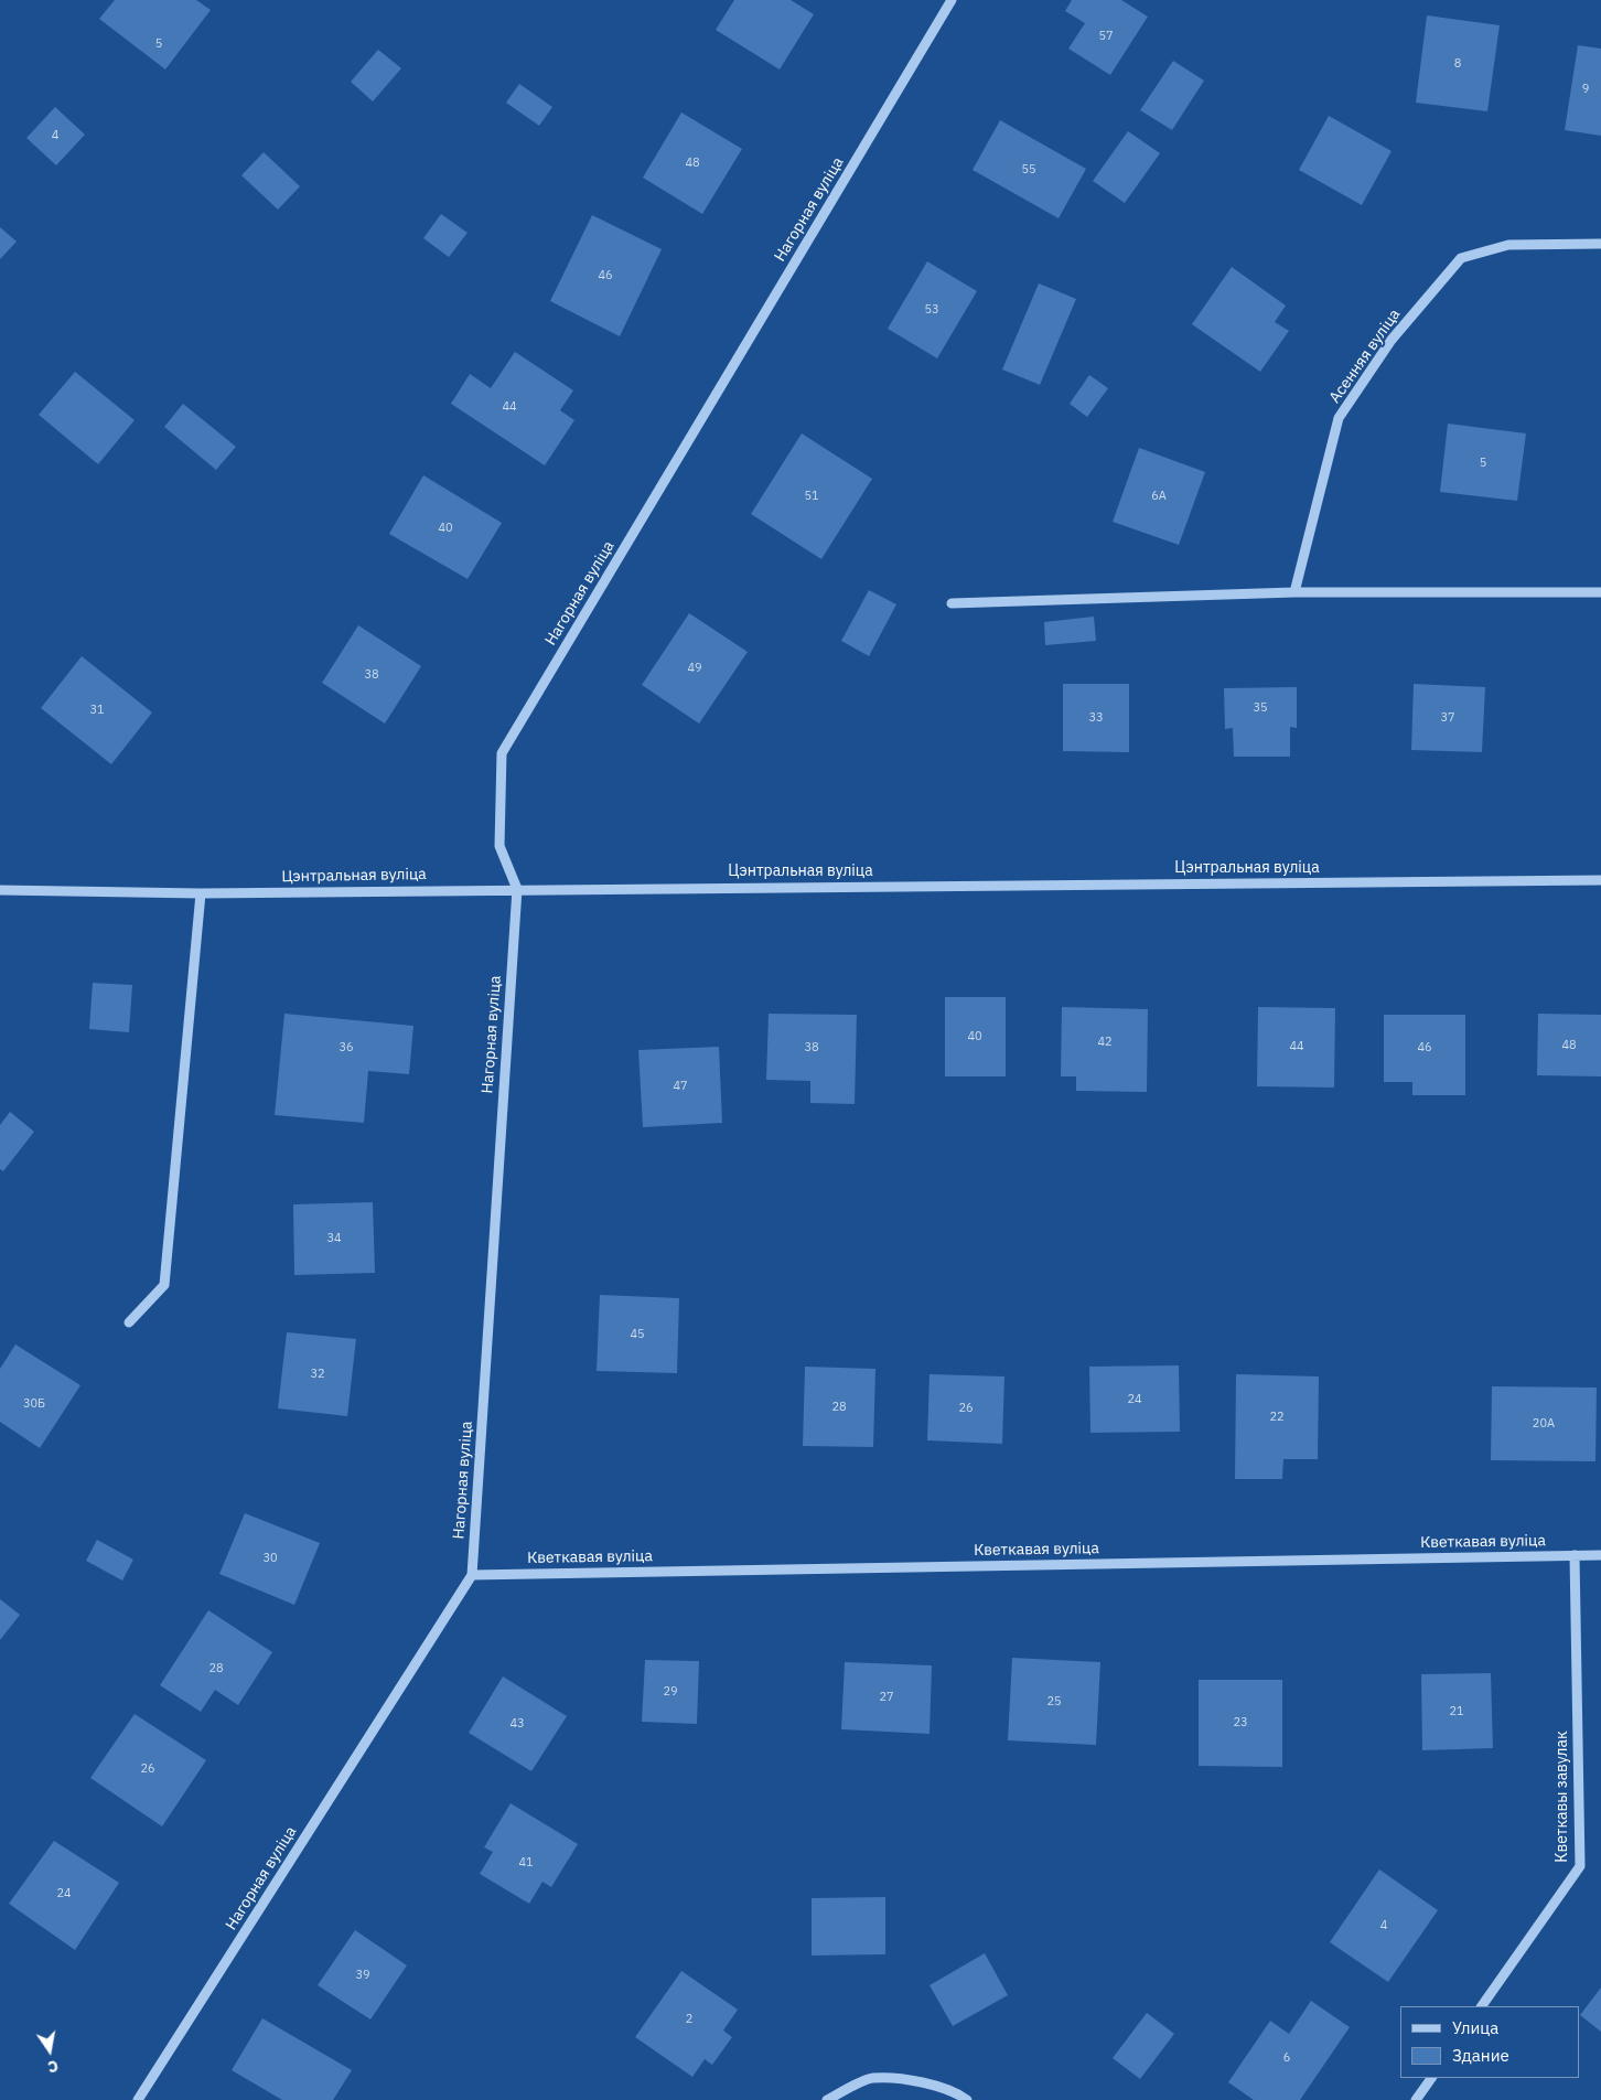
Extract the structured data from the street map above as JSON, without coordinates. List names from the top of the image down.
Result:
{
  "streets": {
    "street": [
      "Нагорная вуліца",
      "Асенняя вуліца",
      "Цэнтральная вуліца",
      "Кветкавая вуліца",
      "Кветкавы завулак"
    ]
  },
  "crossings": [
    ["Нагорная вуліца", "Цэнтральная вуліца"],
    ["Нагорная вуліца", "Кветкавая вуліца"],
    ["Кветкавая вуліца", "Кветкавы завулак"]
  ],
  "house_numbers": [
    "57",
    "5",
    "8",
    "9",
    "4",
    "48",
    "55",
    "46",
    "53",
    "44",
    "5",
    "51",
    "6А",
    "40",
    "49",
    "38",
    "35",
    "31",
    "33",
    "37",
    "40",
    "42",
    "48",
    "44",
    "36",
    "38",
    "46",
    "47",
    "34",
    "45",
    "32",
    "24",
    "30Б",
    "28",
    "26",
    "22",
    "20А",
    "30",
    "28",
    "29",
    "27",
    "25",
    "21",
    "23",
    "43",
    "26",
    "41",
    "24",
    "4",
    "39",
    "2",
    "6"
  ],
  "legend": ["Улица", "Здание"],
  "north": "bottom"
}
